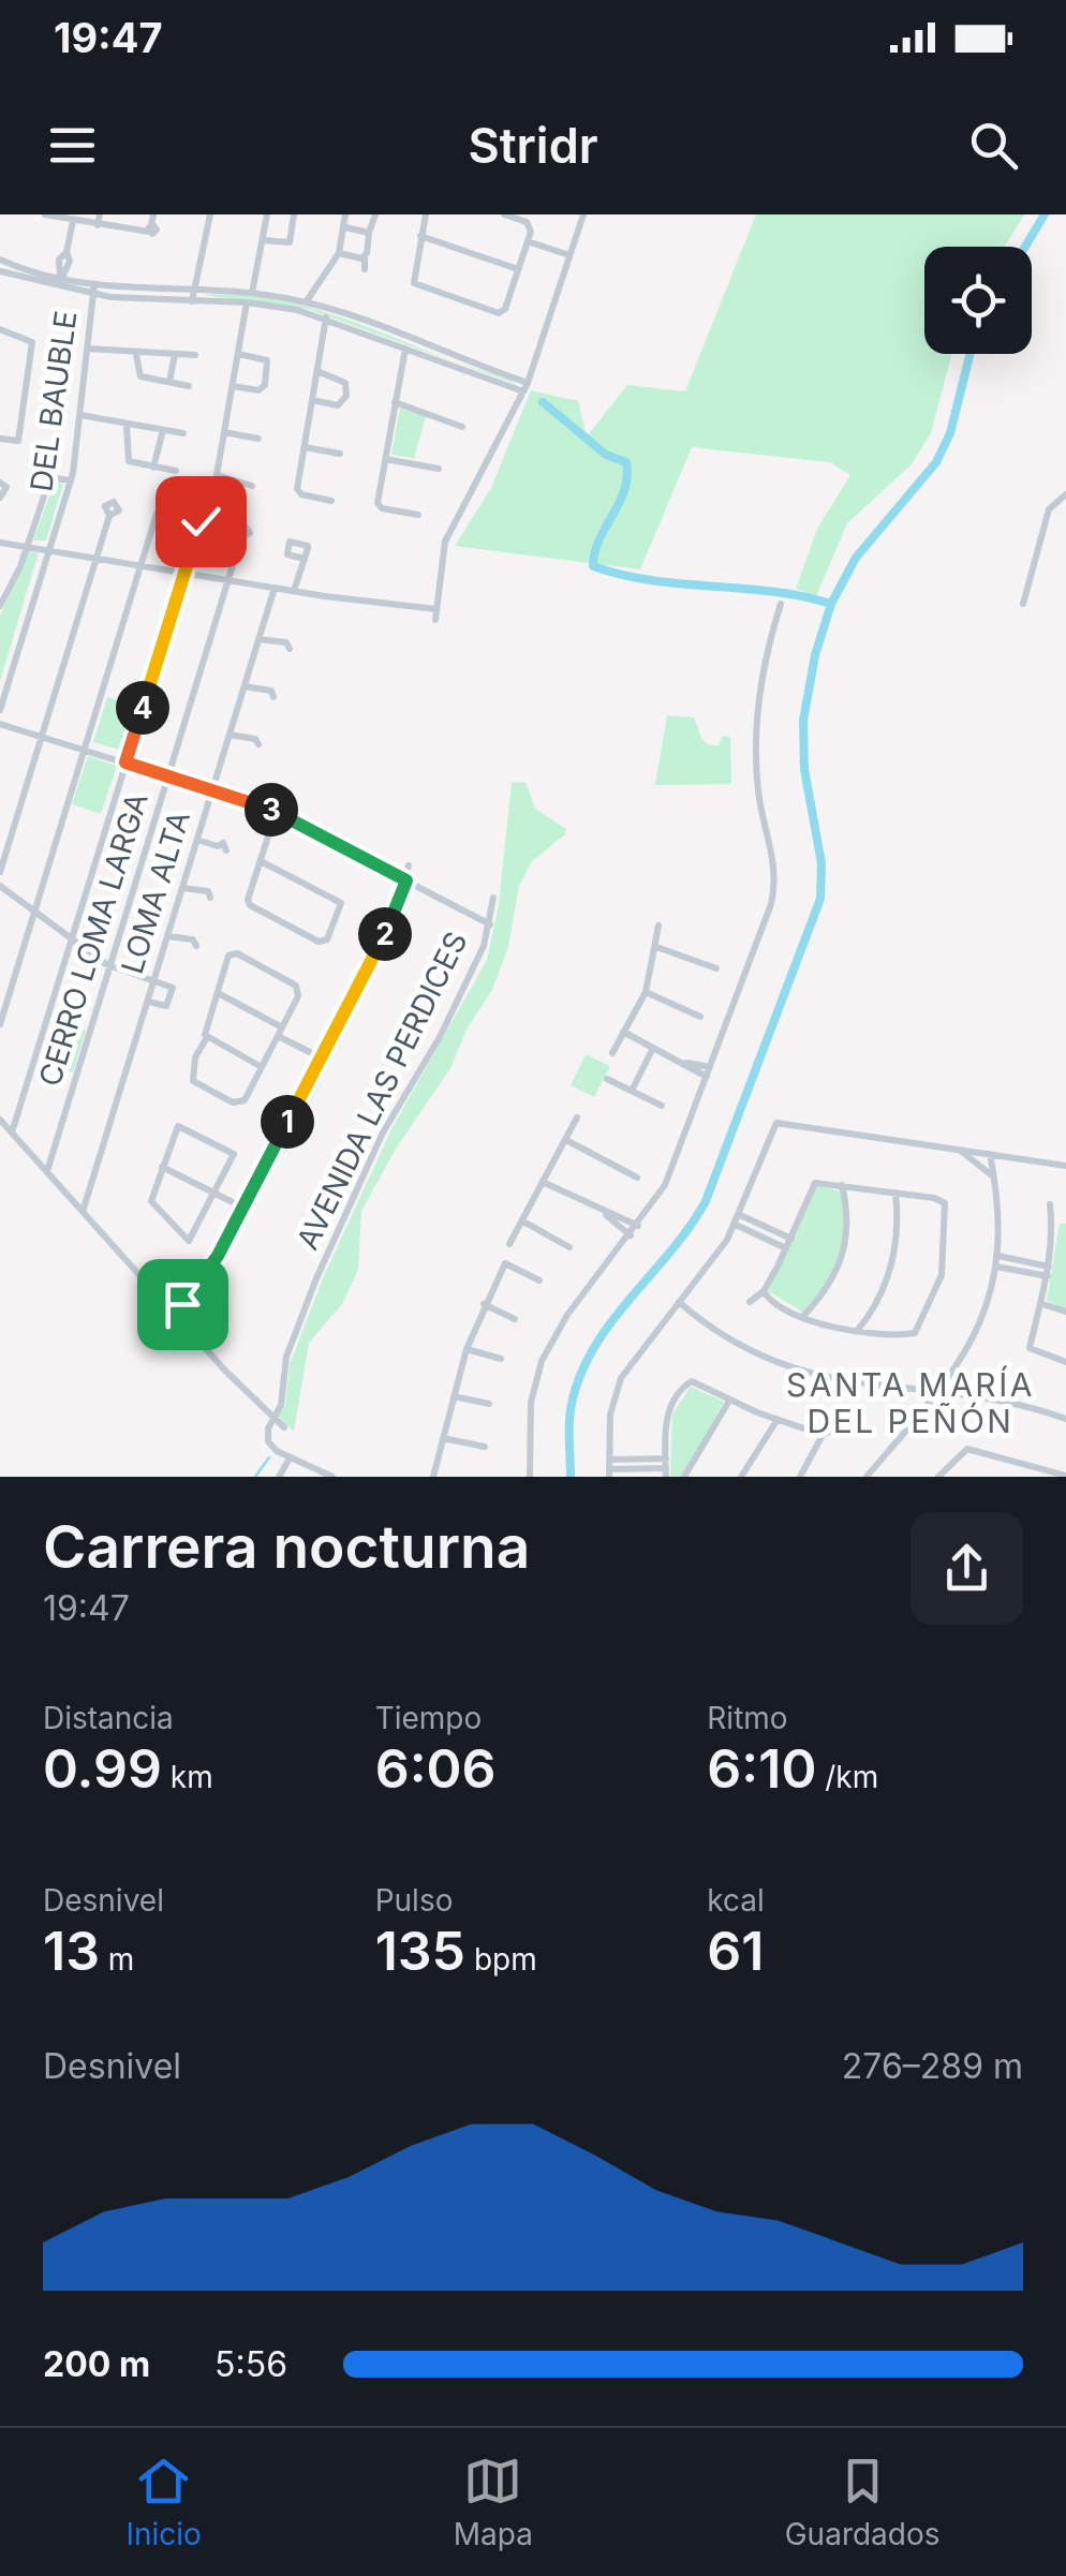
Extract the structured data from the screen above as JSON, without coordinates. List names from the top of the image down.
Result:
{
  "streets": {
    "street": [
      "DEL BAUBLE",
      "LOMA ALTA",
      "CERRO LOMA LARGA",
      "AVENIDA LAS PERDICES"
    ]
  },
  "districts": ["SANTA MARÍA DEL PEÑÓN"],
  "page": {
    "status": "19:47",
    "header": "Stridr",
    "pins": [
      "4",
      "3",
      "2",
      "1"
    ],
    "heading": ["Carrera nocturna", "19:47"],
    "stats": [
      ["Distancia", "0.99 km"],
      ["Tiempo", "6:06"],
      ["Ritmo", "6:10 /km"],
      ["Desnivel", "13 m"],
      ["Pulso", "135 bpm"],
      ["kcal", "61"]
    ],
    "chart": ["Desnivel", "276–289 m"],
    "list": [
      {
        "name": "200 m",
        "note": "5:56"
      }
    ],
    "tabs": ["Inicio", "Mapa", "Guardados"]
  }
}
